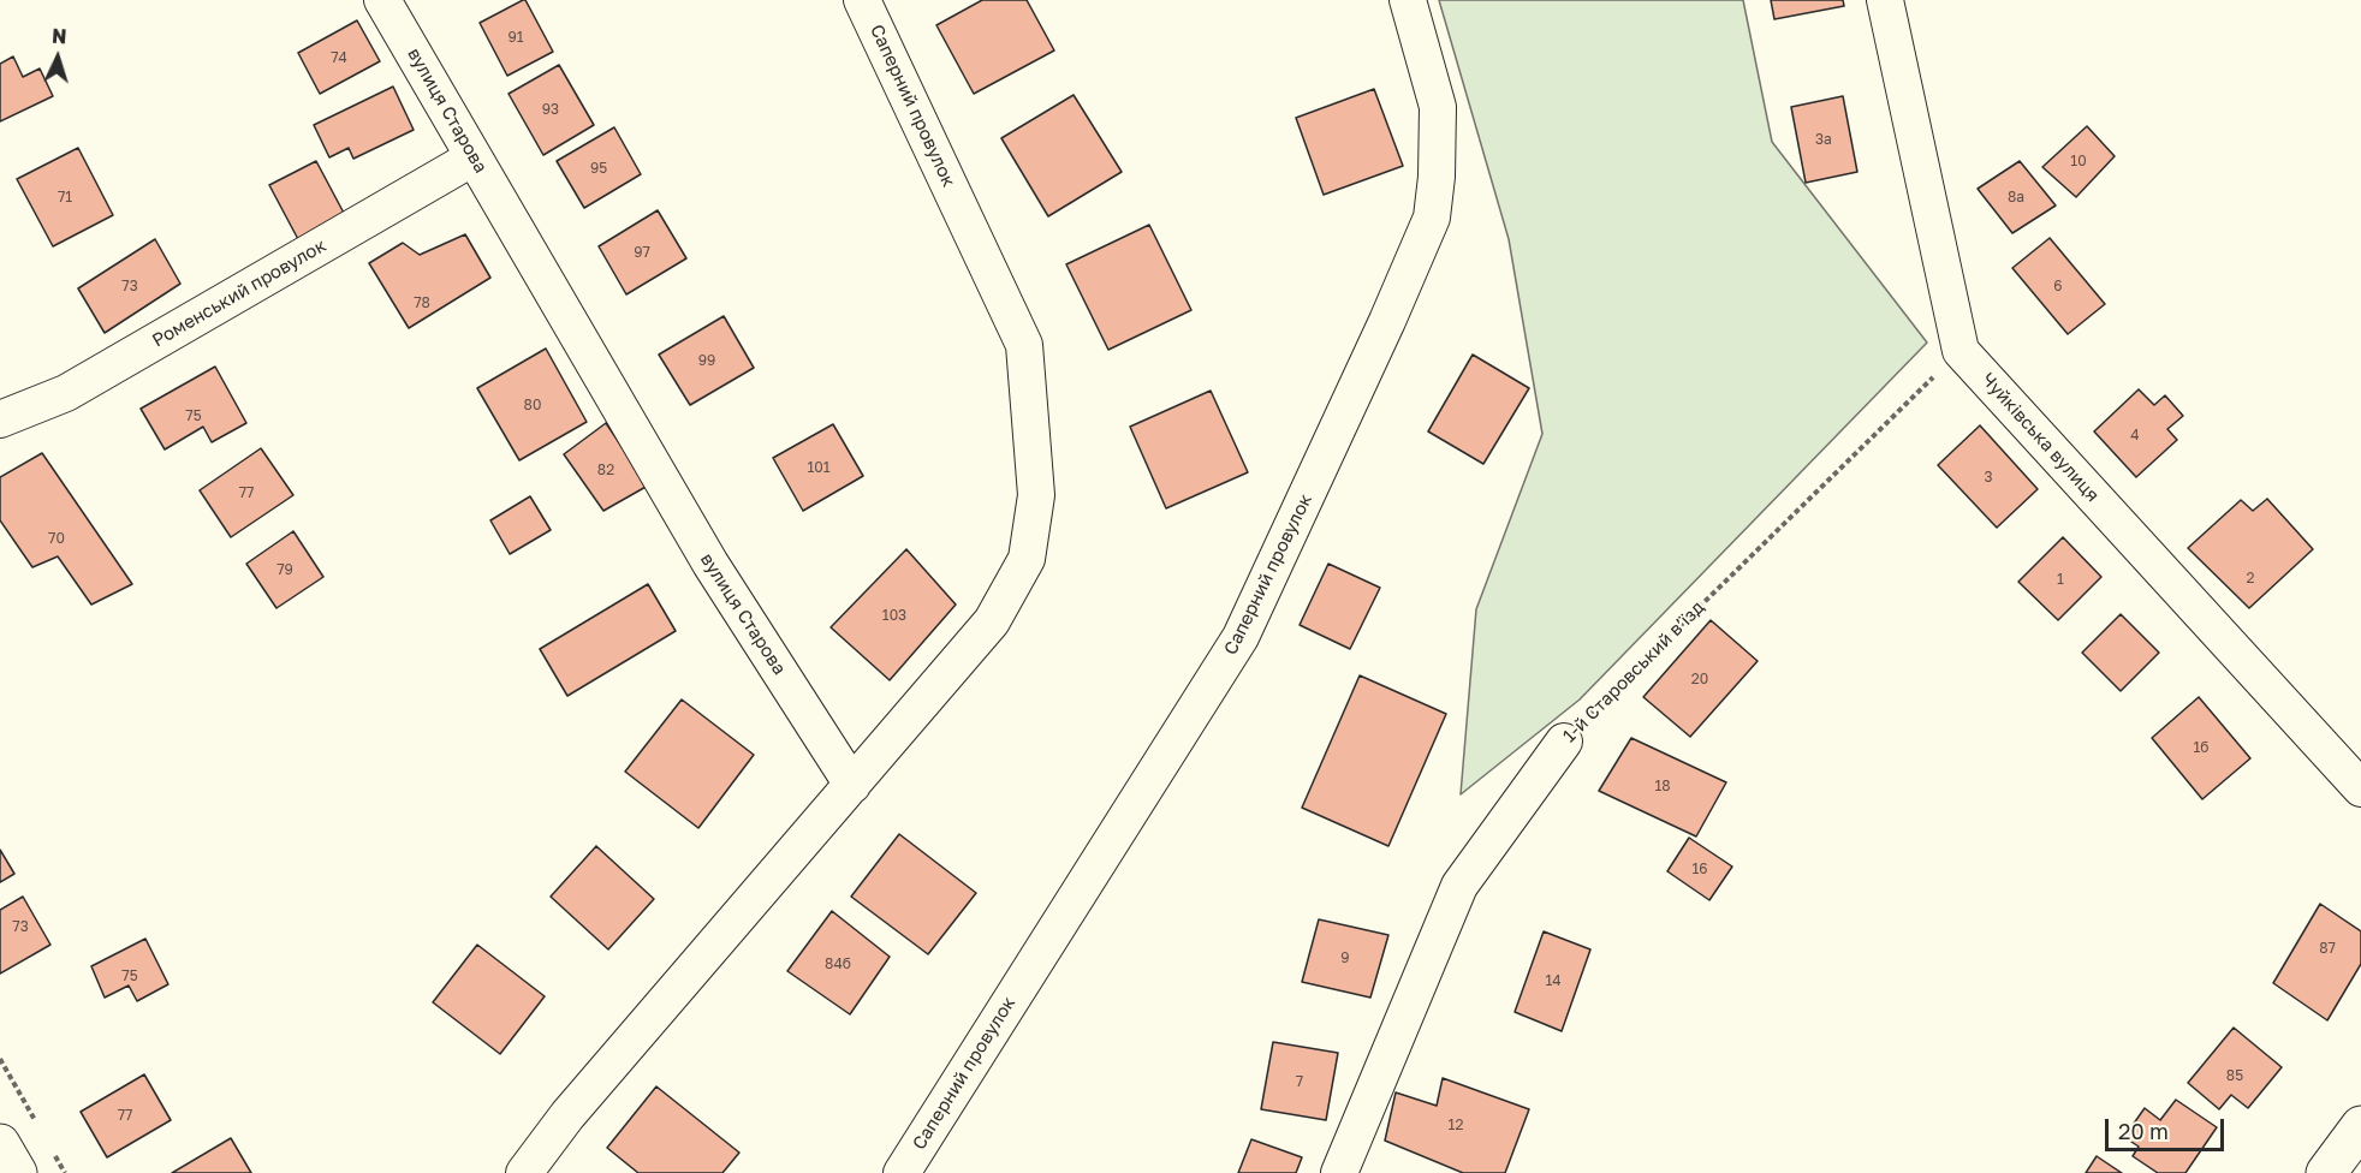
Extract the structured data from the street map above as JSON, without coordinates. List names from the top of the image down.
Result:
{
  "streets": {
    "street": [
      "Саперний провулок",
      "вулиця Старова",
      "Роменський провулок",
      "Чуйківська вулиця",
      "1-й Старовський в’їзд"
    ]
  },
  "crossings": [
    ["Саперний провулок", "вулиця Старова"],
    ["вулиця Старова", "Роменський провулок"],
    ["Чуйківська вулиця", "1-й Старовський в’їзд"]
  ],
  "house_numbers": [
    "91",
    "74",
    "93",
    "3а",
    "10",
    "95",
    "71",
    "8а",
    "97",
    "73",
    "6",
    "78",
    "99",
    "80",
    "75",
    "4",
    "101",
    "82",
    "3",
    "77",
    "70",
    "79",
    "2",
    "1",
    "103",
    "20",
    "1б",
    "18",
    "16",
    "73",
    "87",
    "9",
    "84б",
    "75",
    "14",
    "85",
    "7",
    "77",
    "12"
  ],
  "scale_bar": "20 m",
  "north": "top"
}
